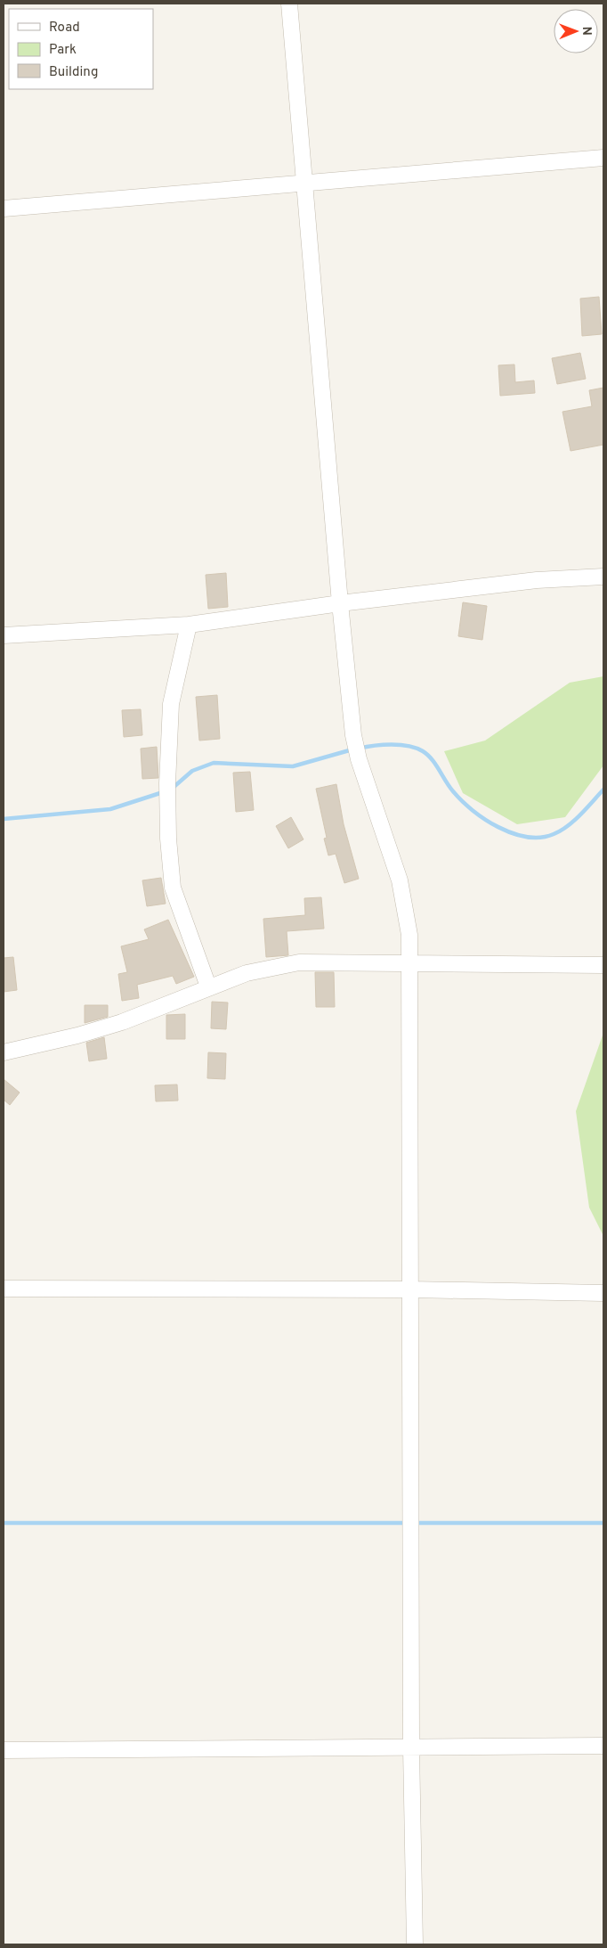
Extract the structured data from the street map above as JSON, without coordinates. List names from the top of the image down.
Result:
{
  "legend": ["Road", "Park", "Building"],
  "north": "right"
}
